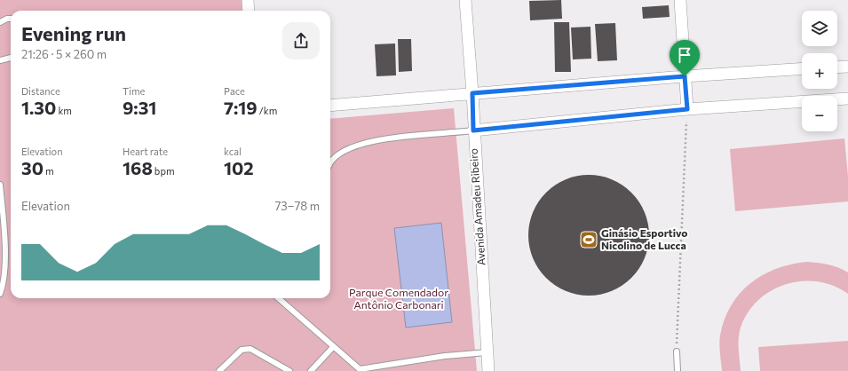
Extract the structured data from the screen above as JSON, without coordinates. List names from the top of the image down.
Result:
{
  "streets": {
    "street": ["Avenida Amadeu Ribeiro"]
  },
  "parks": ["Parque Comendador Antônio Carbonari"],
  "places": {
    "sports": ["Ginásio Esportivo Nicolino de Lucca"]
  },
  "page": {
    "map_buttons": ["+", "−"],
    "heading": ["Evening run", "21:26 · 5 × 260 m"],
    "stats": [
      ["Distance", "1.30 km"],
      ["Time", "9:31"],
      ["Pace", "7:19 /km"],
      ["Elevation", "30 m"],
      ["Heart rate", "168 bpm"],
      ["kcal", "102"]
    ],
    "chart": ["Elevation", "73–78 m"]
  }
}
